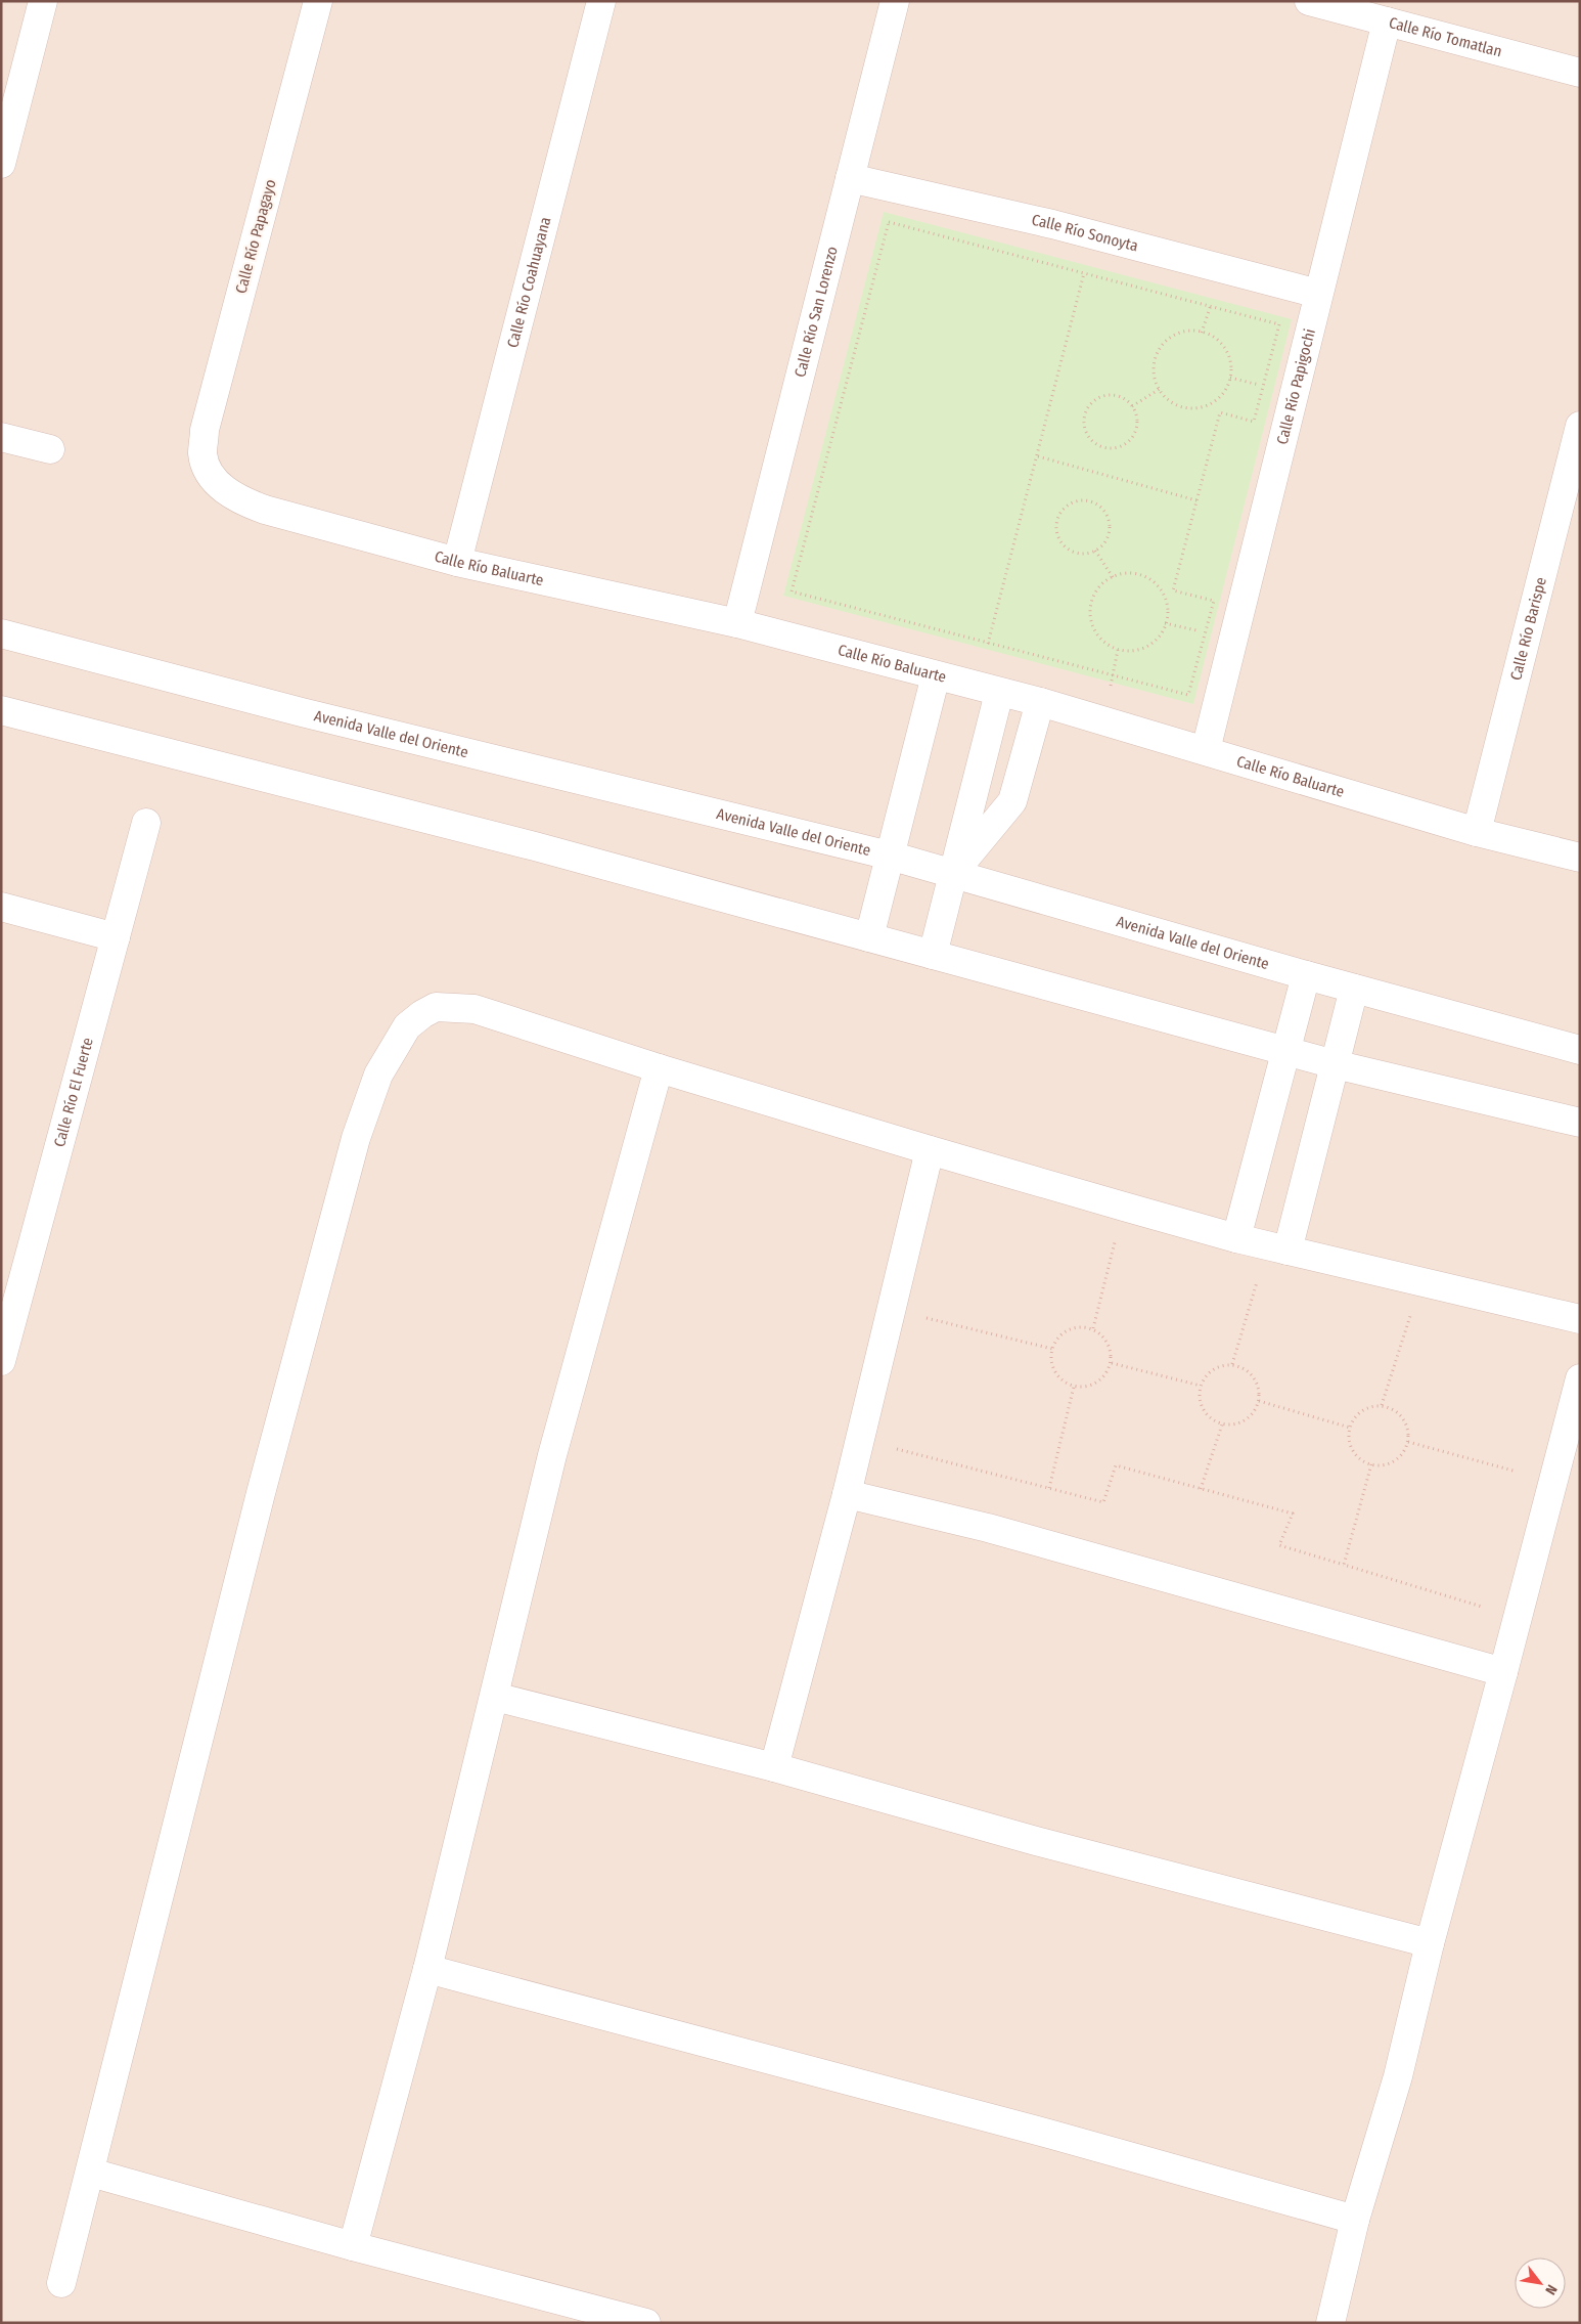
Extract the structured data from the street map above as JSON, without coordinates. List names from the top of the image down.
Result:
{
  "streets": {
    "street": [
      "Calle Río Tomatlan",
      "Calle Río Sonoyta",
      "Calle Río Papagayo",
      "Calle Río Coahuayana",
      "Calle Río San Lorenzo",
      "Calle Río Papigochi",
      "Calle Río Baluarte",
      "Calle Río Barispe",
      "Avenida Valle del Oriente",
      "Calle Río El Fuerte"
    ]
  },
  "crossings": [
    ["Calle Río Tomatlan", "Calle Río Papigochi"],
    ["Calle Río Sonoyta", "Calle Río San Lorenzo"],
    ["Calle Río Sonoyta", "Calle Río Papigochi"],
    ["Calle Río Papagayo", "Calle Río Baluarte"],
    ["Calle Río Coahuayana", "Calle Río Baluarte"],
    ["Calle Río San Lorenzo", "Calle Río Baluarte"],
    ["Calle Río Papigochi", "Calle Río Baluarte"],
    ["Calle Río Baluarte", "Calle Río Barispe"]
  ],
  "north": "bottom right"
}
